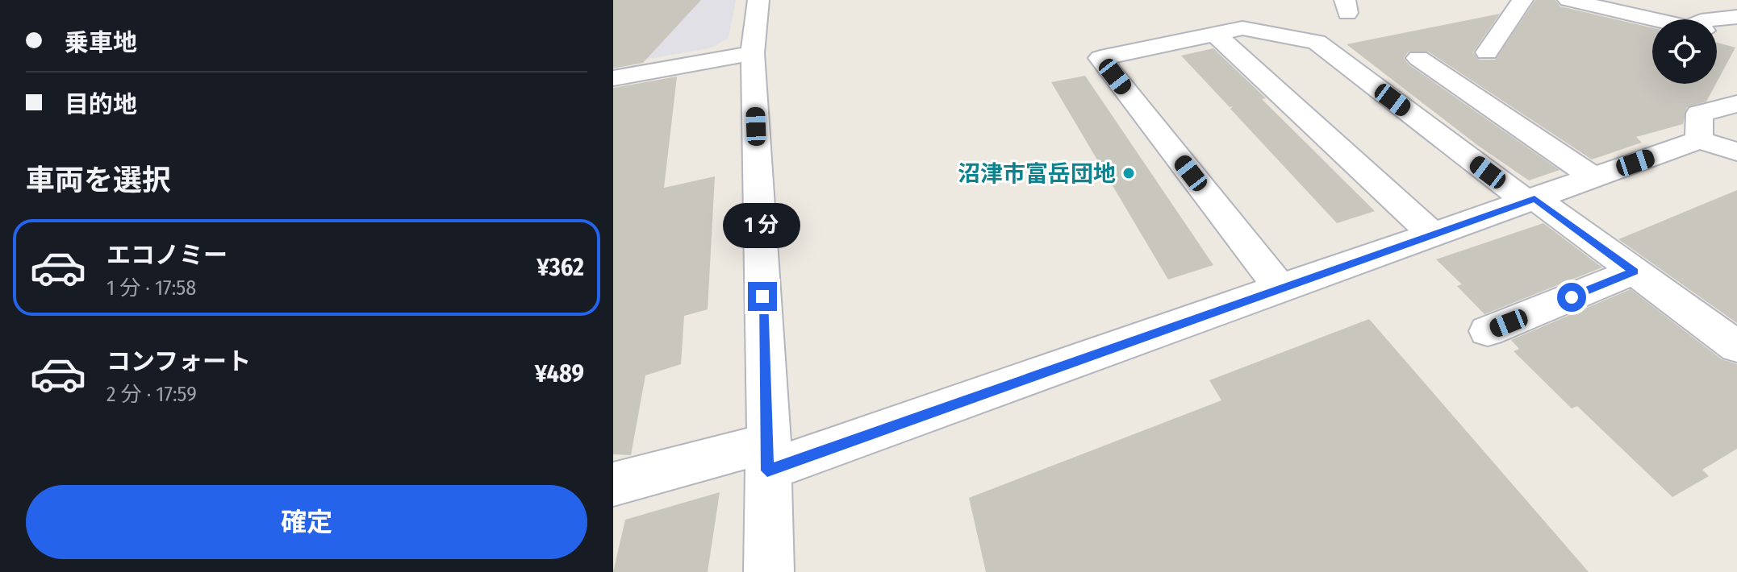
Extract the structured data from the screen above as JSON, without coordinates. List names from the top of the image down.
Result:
{
  "places": ["沼津市富岳団地"],
  "page": {
    "banner": ["乗車地", "目的地"],
    "heading": "車両を選択",
    "bubble": "1 分",
    "list": [
      {
        "name": "エコノミー",
        "note": "1 分 · 17:58",
        "value": "¥362"
      },
      {
        "name": "コンフォート",
        "note": "2 分 · 17:59",
        "value": "¥489"
      }
    ],
    "buttons": "確定"
  }
}
